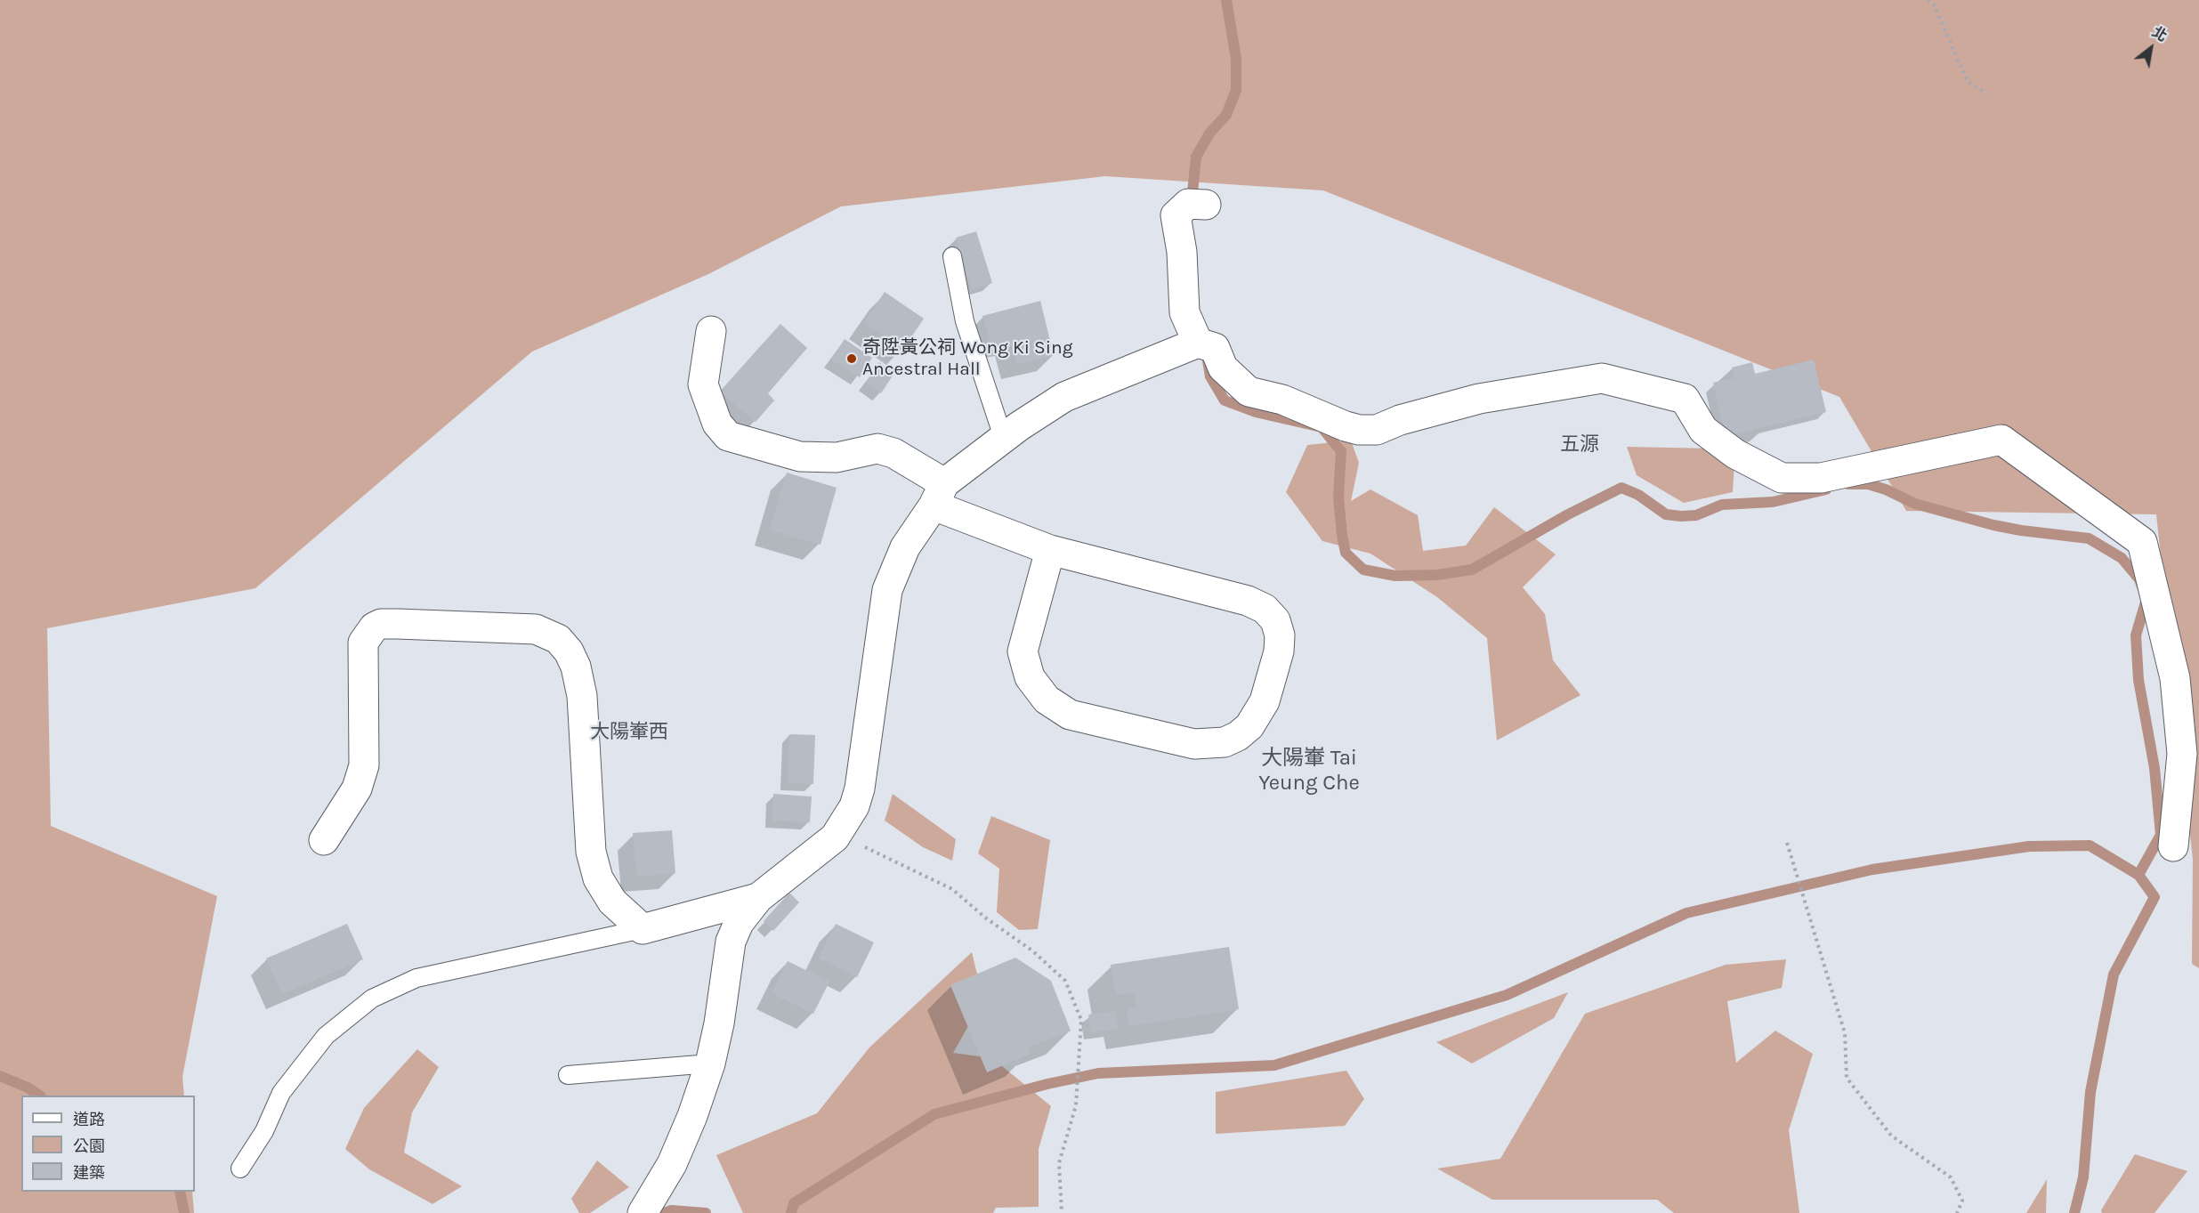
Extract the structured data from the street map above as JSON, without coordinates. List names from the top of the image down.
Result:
{
  "districts": ["五源", "大陽輋西", "大陽輋 Tai Yeung Che"],
  "places": ["奇陞黃公祠 Wong Ki Sing Ancestral Hall"],
  "legend": ["道路", "公園", "建築"],
  "north": "top right"
}
